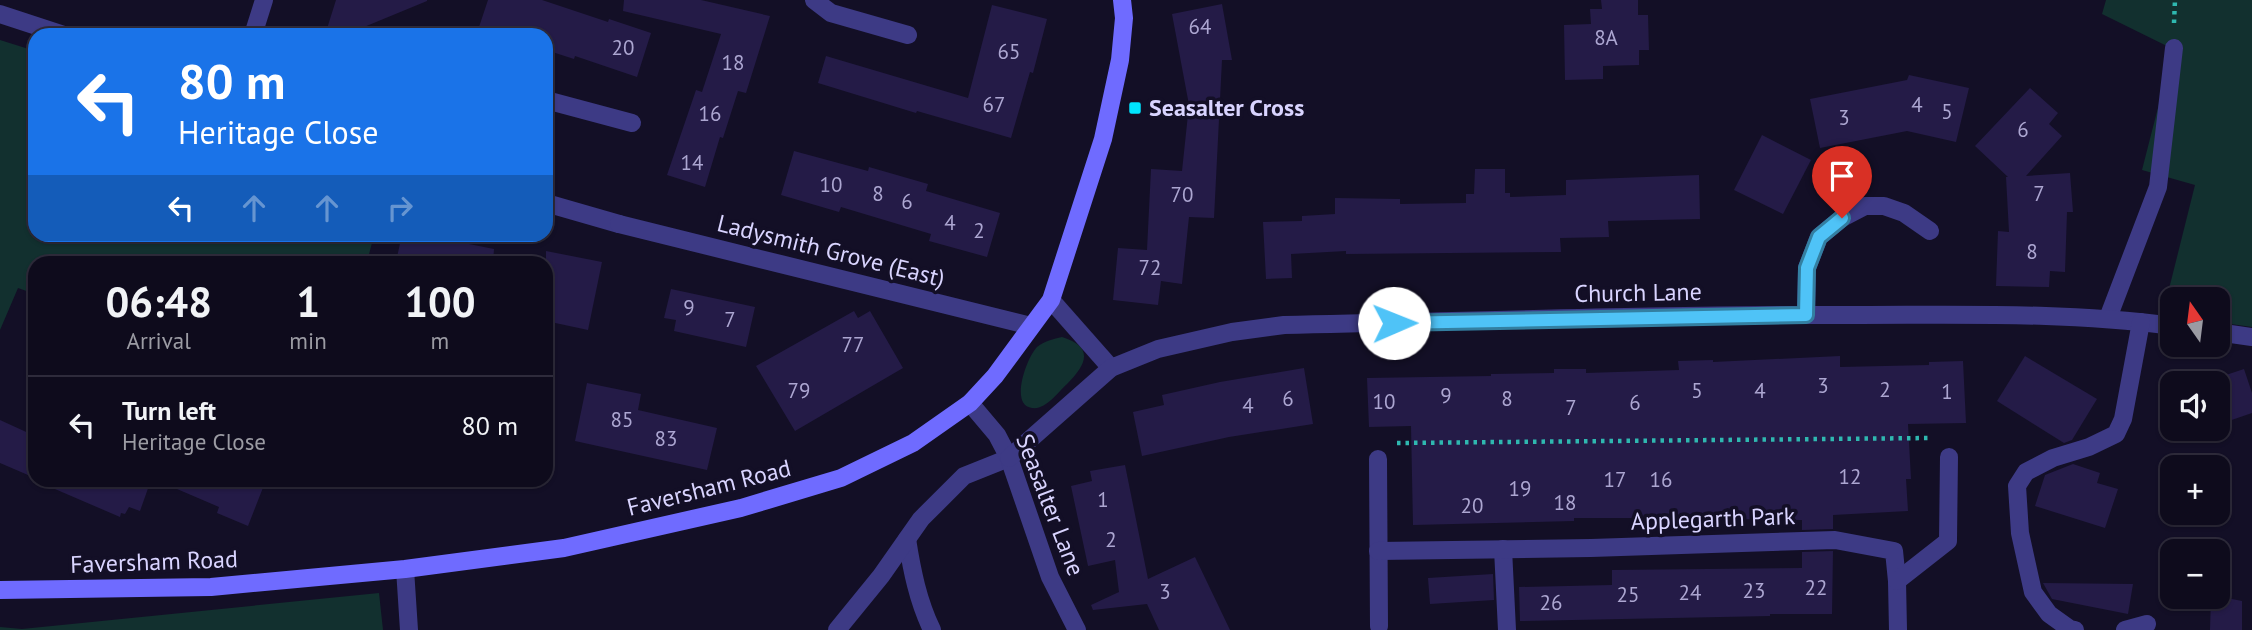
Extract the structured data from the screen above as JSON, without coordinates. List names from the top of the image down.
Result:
{
  "streets": {
    "street": [
      "Ladysmith Grove (East)",
      "Church Lane",
      "Faversham Road",
      "Seasalter Lane",
      "Applegarth Park"
    ]
  },
  "crossings": [
    ["Ladysmith Grove (East)", "Faversham Road"],
    ["Church Lane", "Seasalter Lane"],
    ["Faversham Road", "Seasalter Lane"]
  ],
  "places": {
    "transit": ["Seasalter Cross"]
  },
  "house_numbers": [
    "64",
    "8A",
    "20",
    "65",
    "18",
    "67",
    "4",
    "5",
    "16",
    "3",
    "6",
    "14",
    "10",
    "8",
    "7",
    "70",
    "6",
    "4",
    "2",
    "8",
    "72",
    "9",
    "7",
    "77",
    "3",
    "2",
    "79",
    "5",
    "4",
    "1",
    "9",
    "6",
    "8",
    "10",
    "6",
    "4",
    "7",
    "85",
    "83",
    "12",
    "17",
    "16",
    "19",
    "1",
    "18",
    "20",
    "2",
    "22",
    "23",
    "3",
    "24",
    "25",
    "26"
  ],
  "north": "top",
  "page": {
    "turn": ["80 m", "Heritage Close"],
    "eta": [
      "06:48",
      "Arrival",
      "1",
      "min",
      "100",
      "m"
    ],
    "map_buttons": ["+", "−"],
    "list": [
      {
        "name": "Turn left",
        "note": "Heritage Close",
        "value": "80 m"
      }
    ]
  }
}
